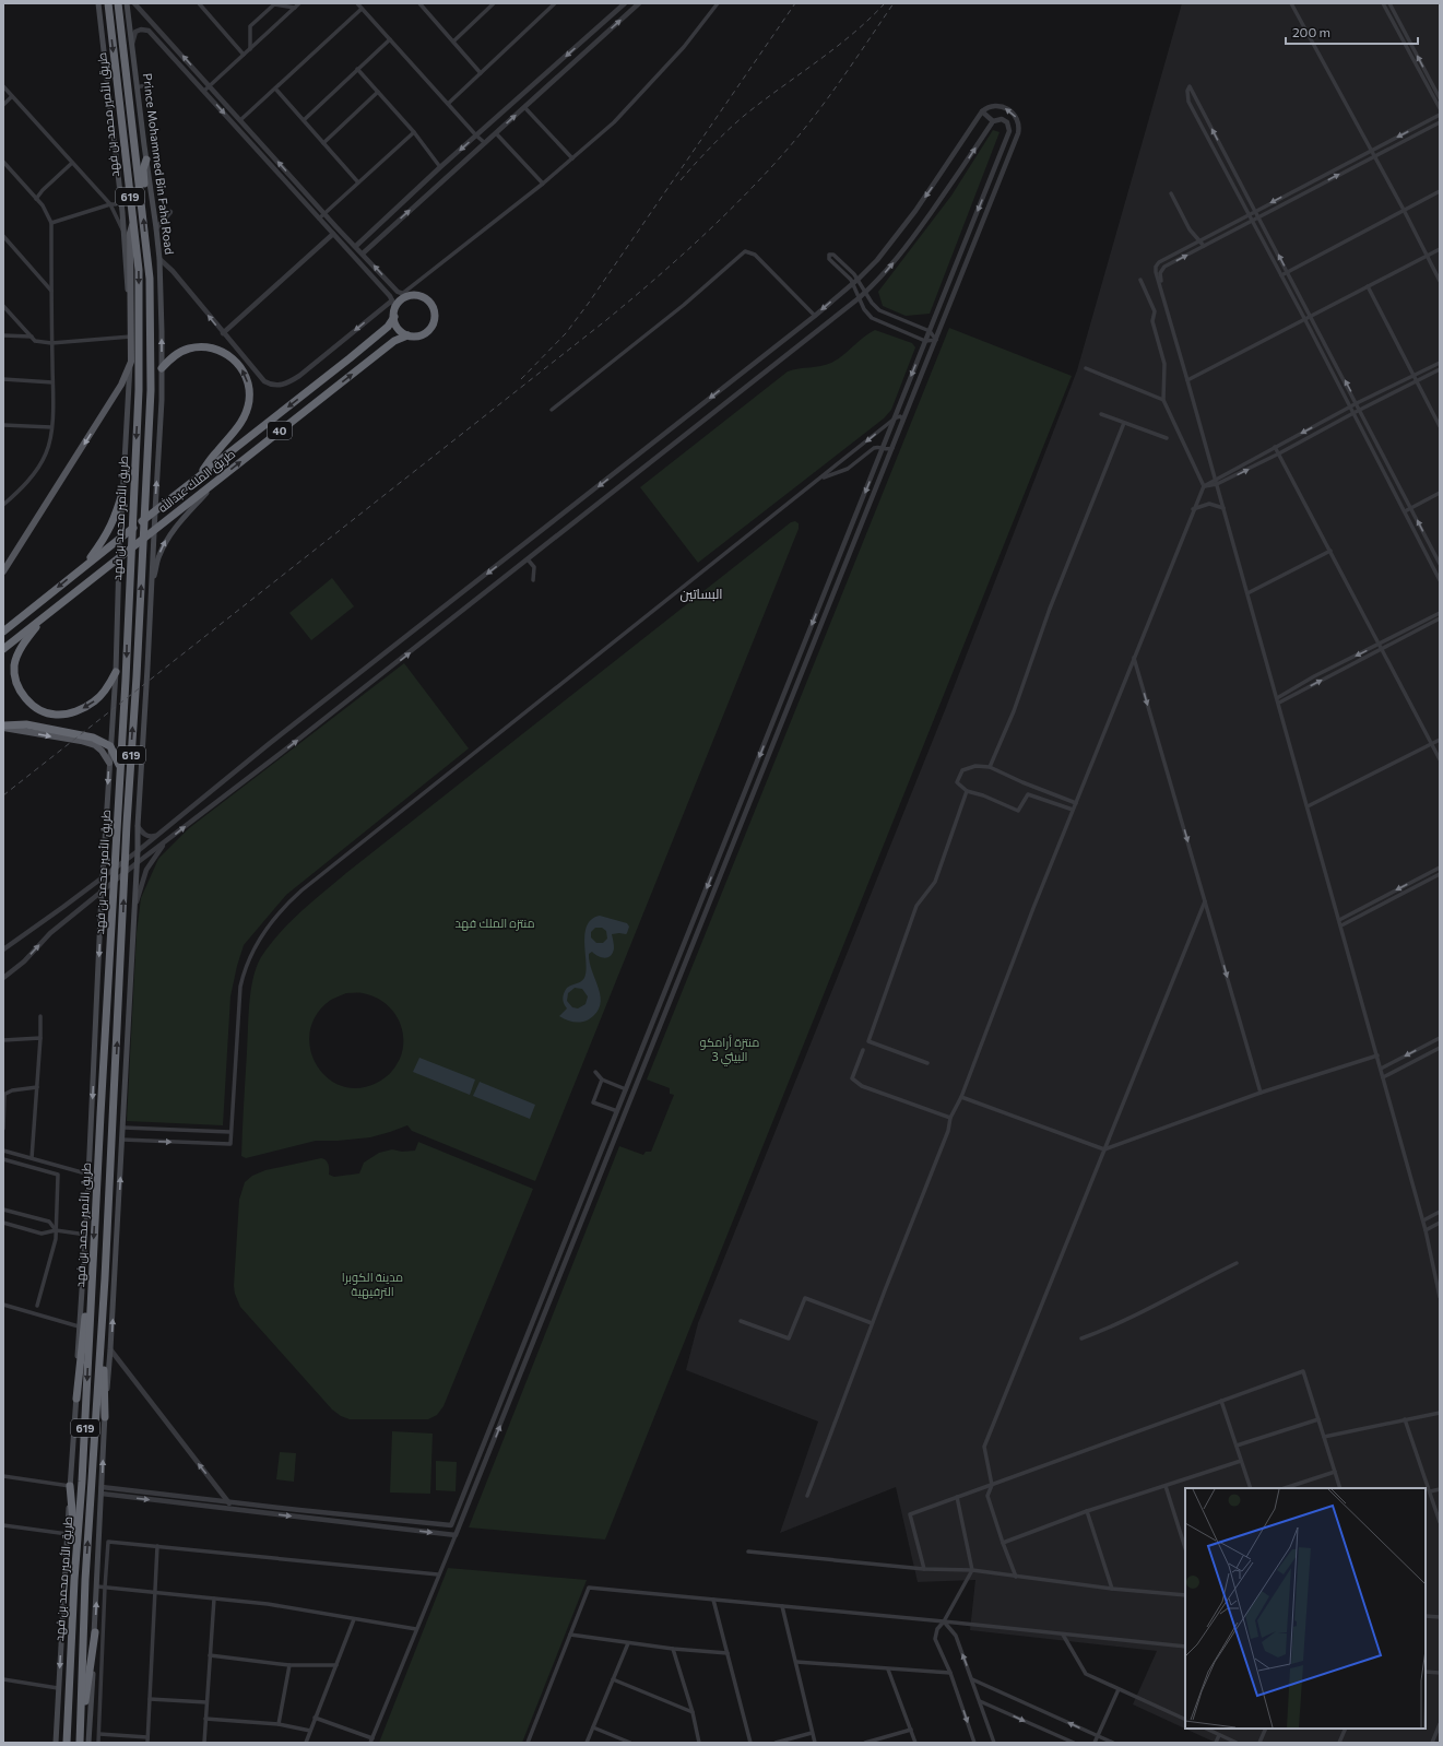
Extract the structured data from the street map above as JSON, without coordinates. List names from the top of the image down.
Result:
{
  "streets": {
    "highway": [
      "طريق الأمير محمد بن فهد",
      "619",
      "40",
      "طريق الملك عبدالله"
    ],
    "main road": ["Prince Mohammed Bin Fahd Road"]
  },
  "crossings": [
    ["Prince Mohammed Bin Fahd Road", "طريق الملك عبدالله"]
  ],
  "districts": ["البساتين"],
  "parks": ["منتزه الملك فهد", "منتزة أرامكو البيئي 3", "مدينة الكوبرا الترفيهية"],
  "scale_bar": "200 m"
}
